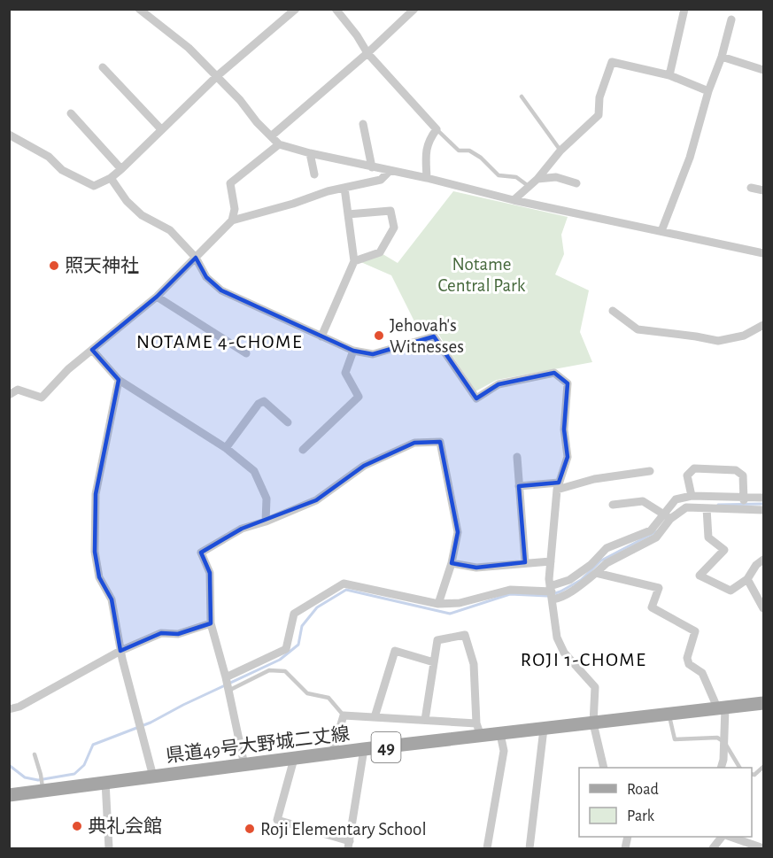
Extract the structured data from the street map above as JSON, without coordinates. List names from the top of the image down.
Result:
{
  "streets": {
    "main road": ["県道49号大野城二丈線", "49"]
  },
  "districts": ["NOTAME 4-CHOME", "ROJI 1-CHOME"],
  "parks": ["Notame Central Park"],
  "places": [
    "照天神社",
    "Jehovah's Witnesses",
    "典礼会館",
    "Roji Elementary School"
  ],
  "legend": ["Road", "Park"]
}
